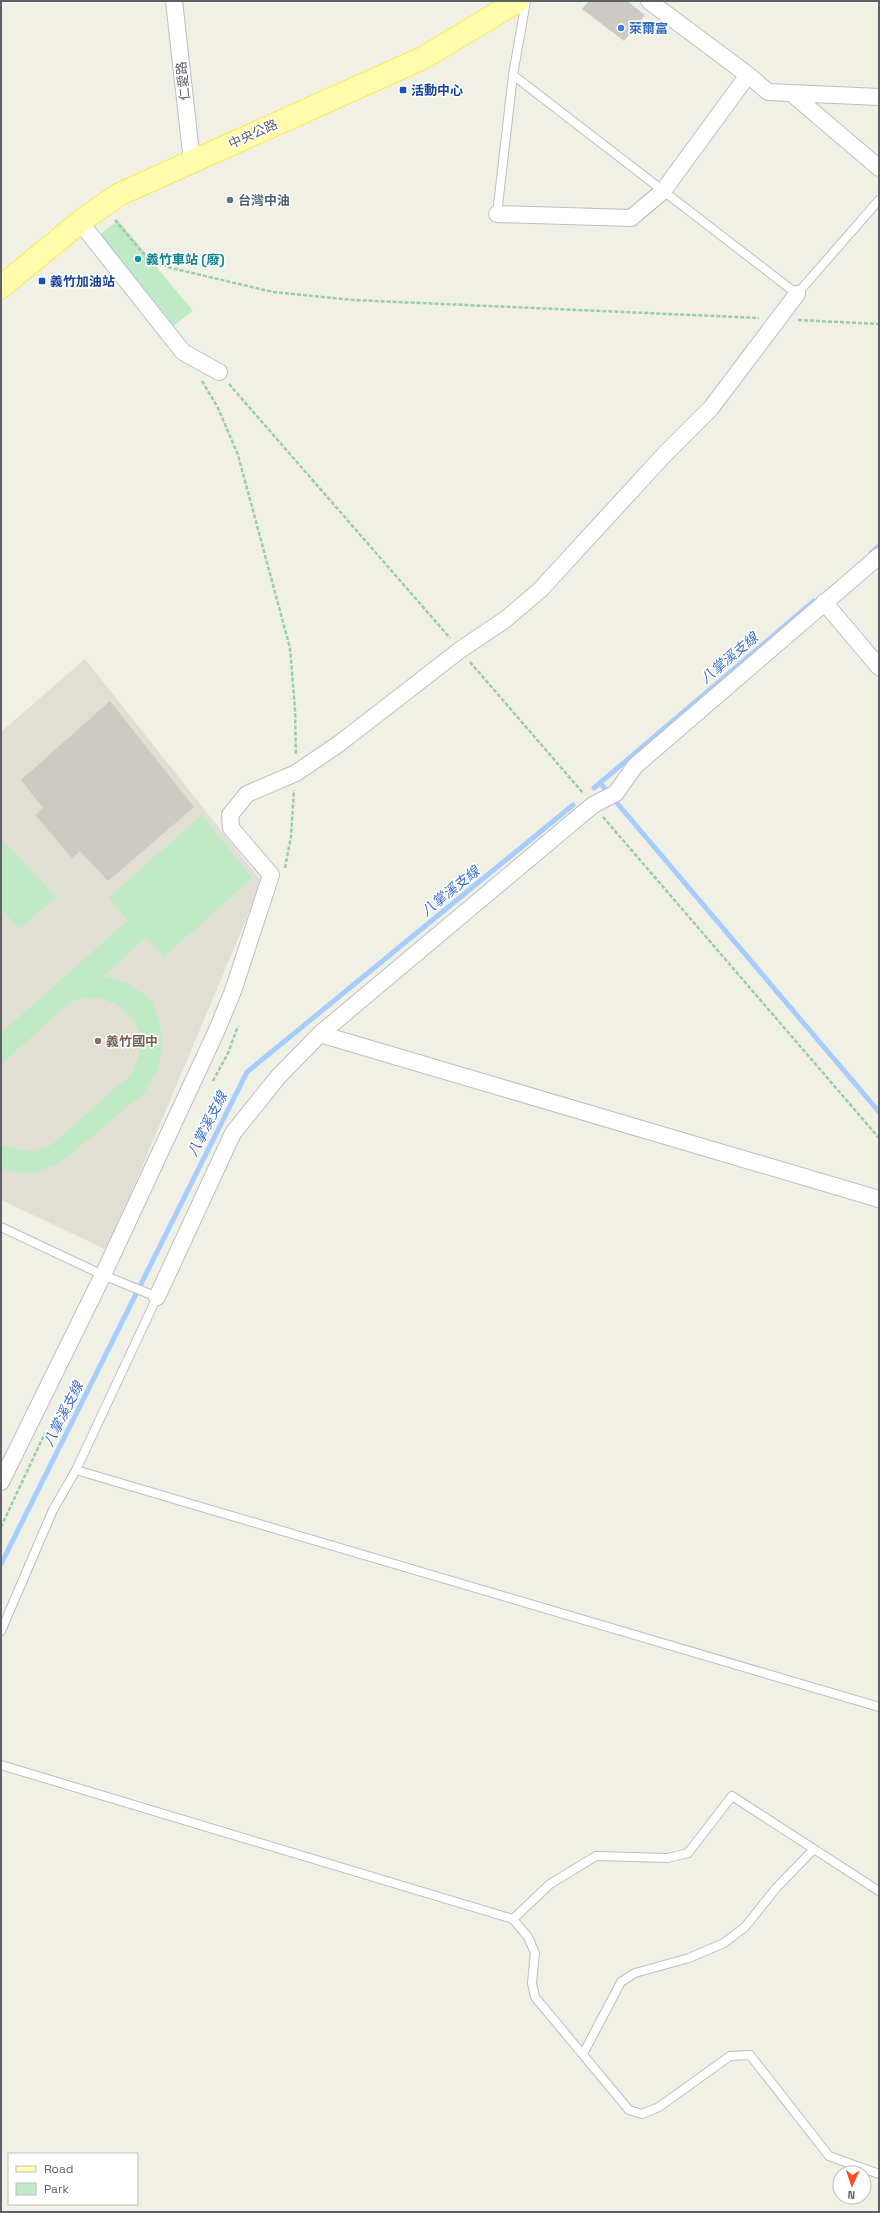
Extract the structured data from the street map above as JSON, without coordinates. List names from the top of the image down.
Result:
{
  "streets": {
    "main road": ["中央公路"],
    "street": ["仁愛路"]
  },
  "crossings": [
    ["仁愛路", "中央公路"]
  ],
  "water": ["八掌溪支線"],
  "places": {
    "other": [
      "萊爾富",
      "台灣中油",
      "義竹車站 (廢)",
      "義竹國中"
    ],
    "transit": ["活動中心", "義竹加油站"]
  },
  "legend": ["Road", "Park"],
  "north": "bottom"
}
